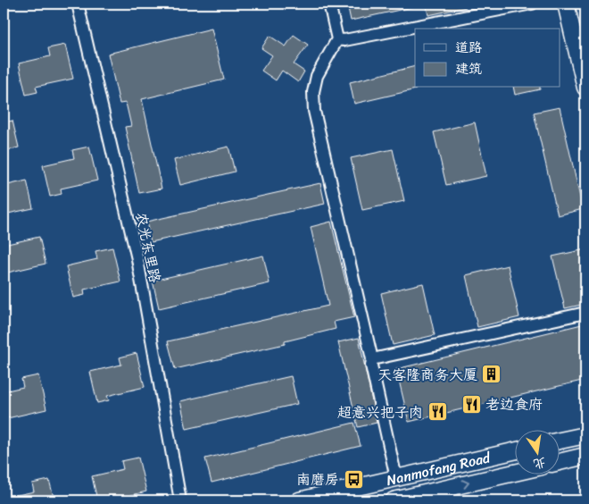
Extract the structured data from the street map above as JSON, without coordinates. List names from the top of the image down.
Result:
{
  "streets": {
    "main road": ["Nanmofang Road"],
    "street": ["农光东里路"]
  },
  "places": {
    "building": ["天客隆商务大厦"],
    "restaurant": ["老边食府", "超意兴把子肉"],
    "bus stop": ["南磨房"]
  },
  "legend": ["道路", "建筑"],
  "north": "bottom"
}
